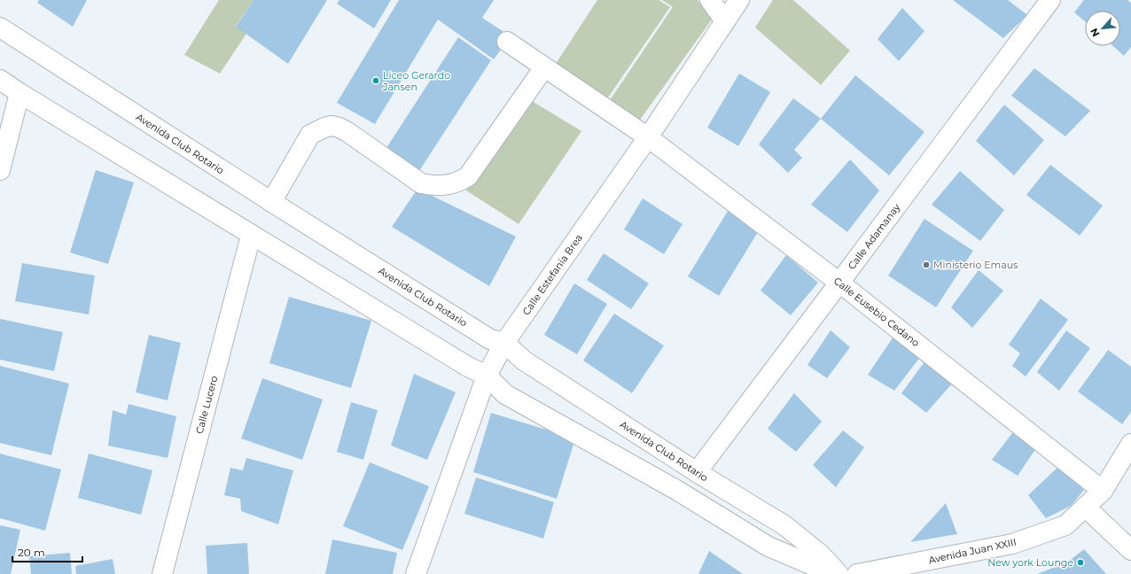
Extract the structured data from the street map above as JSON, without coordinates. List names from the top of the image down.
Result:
{
  "streets": {
    "street": [
      "Avenida Club Rotario",
      "Calle Adamanay",
      "Calle Estefanía Brea",
      "Calle Eusebio Cedano",
      "Calle Lucero",
      "Avenida Juan XXIII"
    ]
  },
  "crossings": [
    ["Avenida Club Rotario", "Calle Adamanay"],
    ["Avenida Club Rotario", "Calle Estefanía Brea"],
    ["Calle Adamanay", "Calle Eusebio Cedano"],
    ["Calle Estefanía Brea", "Calle Eusebio Cedano"],
    ["Calle Eusebio Cedano", "Avenida Juan XXIII"]
  ],
  "places": ["Liceo Gerardo Jansen", "Ministerio Emaus", "New york Lounge"],
  "scale_bar": "20 m",
  "north": "bottom left"
}
